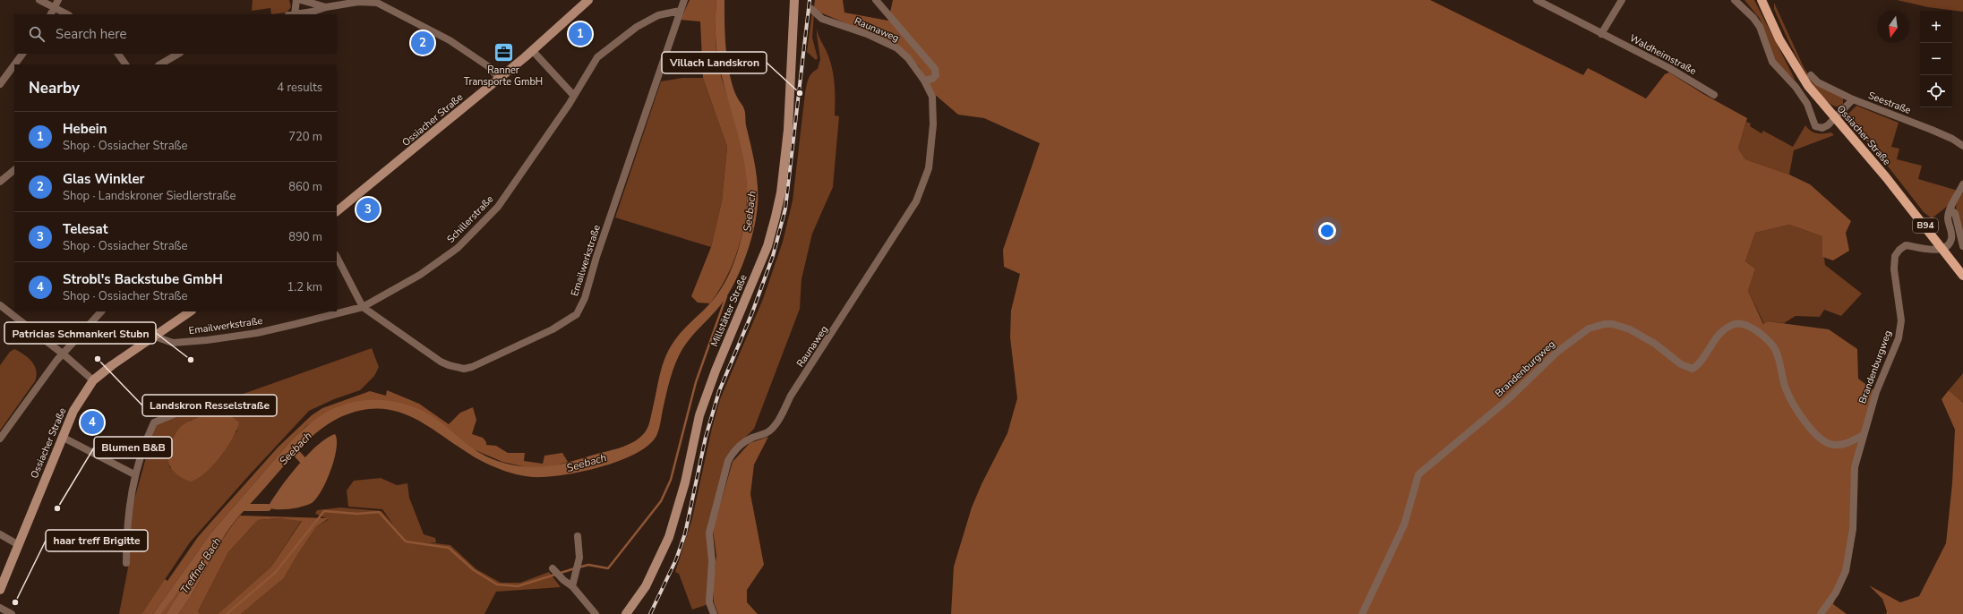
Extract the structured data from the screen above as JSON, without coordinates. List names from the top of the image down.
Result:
{
  "streets": {
    "main road": ["Ossiacher Straße", "B94", "Millstätter Straße"],
    "street": [
      "Raunaweg",
      "Waldheimstraße",
      "Seestraße",
      "Schillerstraße",
      "Emailwerkstraße",
      "Brandenburgweg"
    ]
  },
  "crossings": [
    ["Ossiacher Straße", "Emailwerkstraße"],
    ["Ossiacher Straße", "Brandenburgweg"],
    ["Schillerstraße", "Emailwerkstraße"]
  ],
  "water": ["Seebach", "Treffner Bach"],
  "places": {
    "office": ["Ranner Transporte GmbH"],
    "other": [
      "Villach Landskron",
      "Landskron Resselstraße",
      "Patricias Schmankerl Stubn",
      "Blumen B&B",
      "haar treff Brigitte"
    ]
  },
  "north": "bottom",
  "page": {
    "map_buttons": ["+", "−"],
    "search": "Search here",
    "pins": [
      "1",
      "2",
      "3",
      "4"
    ],
    "heading": ["Nearby", "4 results"],
    "list": [
      {
        "mark": "1",
        "name": "Hebein",
        "note": "Shop · Ossiacher Straße",
        "value": "720 m"
      },
      {
        "mark": "2",
        "name": "Glas Winkler",
        "note": "Shop · Landskroner Siedlerstraße",
        "value": "860 m"
      },
      {
        "mark": "3",
        "name": "Telesat",
        "note": "Shop · Ossiacher Straße",
        "value": "890 m"
      },
      {
        "mark": "4",
        "name": "Strobl's Backstube GmbH",
        "note": "Shop · Ossiacher Straße",
        "value": "1.2 km"
      }
    ]
  }
}
